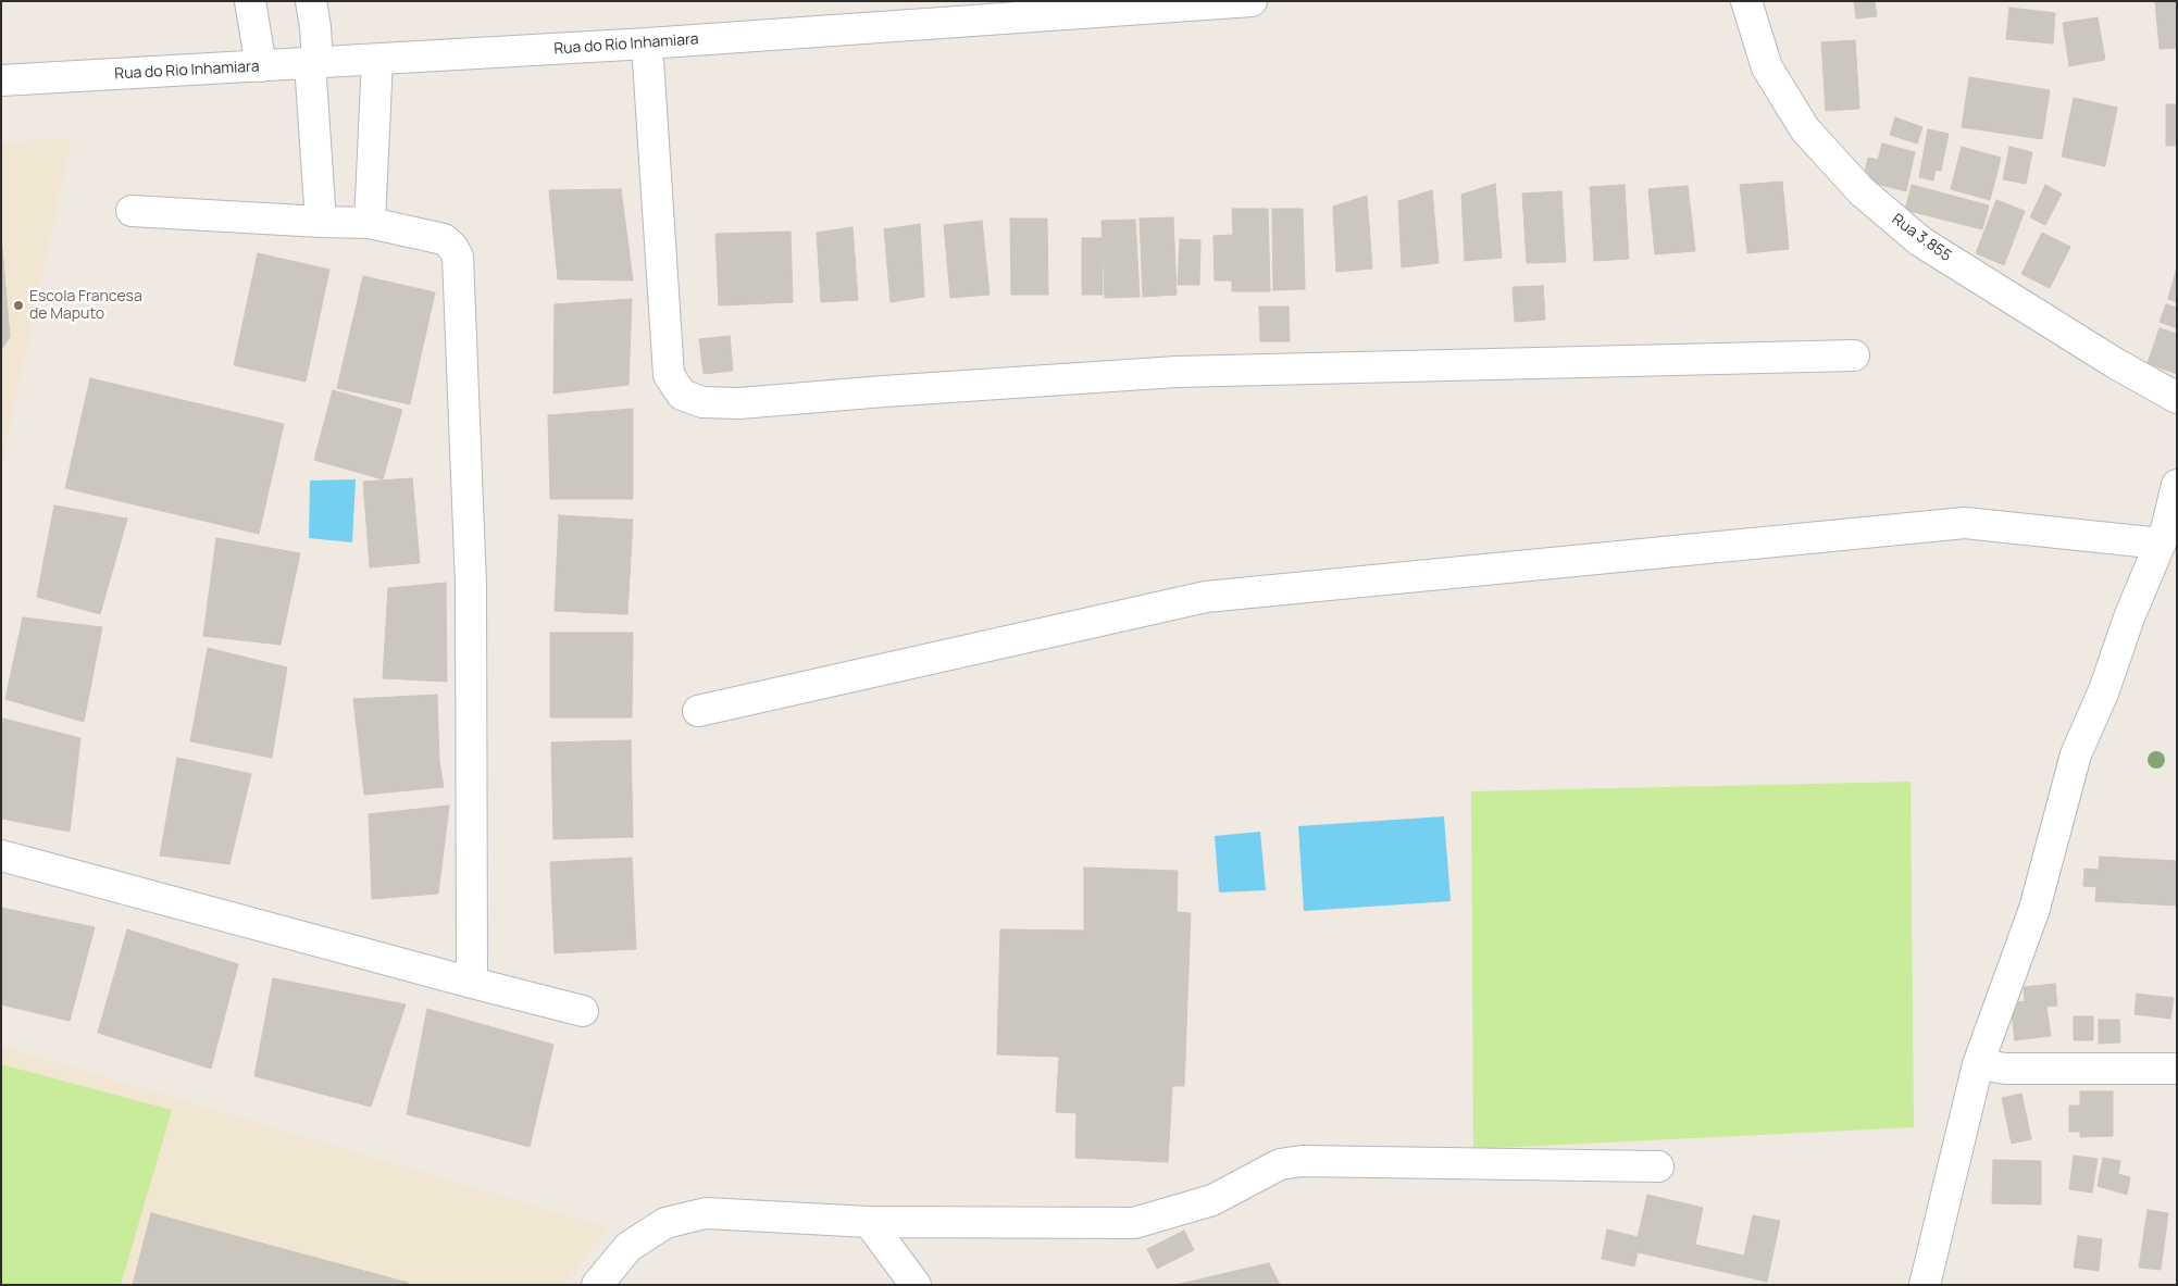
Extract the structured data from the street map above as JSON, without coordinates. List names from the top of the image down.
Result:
{
  "streets": {
    "street": ["Rua do Rio Inhamiara", "Rua 3.855"]
  },
  "places": ["Escola Francesa de Maputo"]
}
